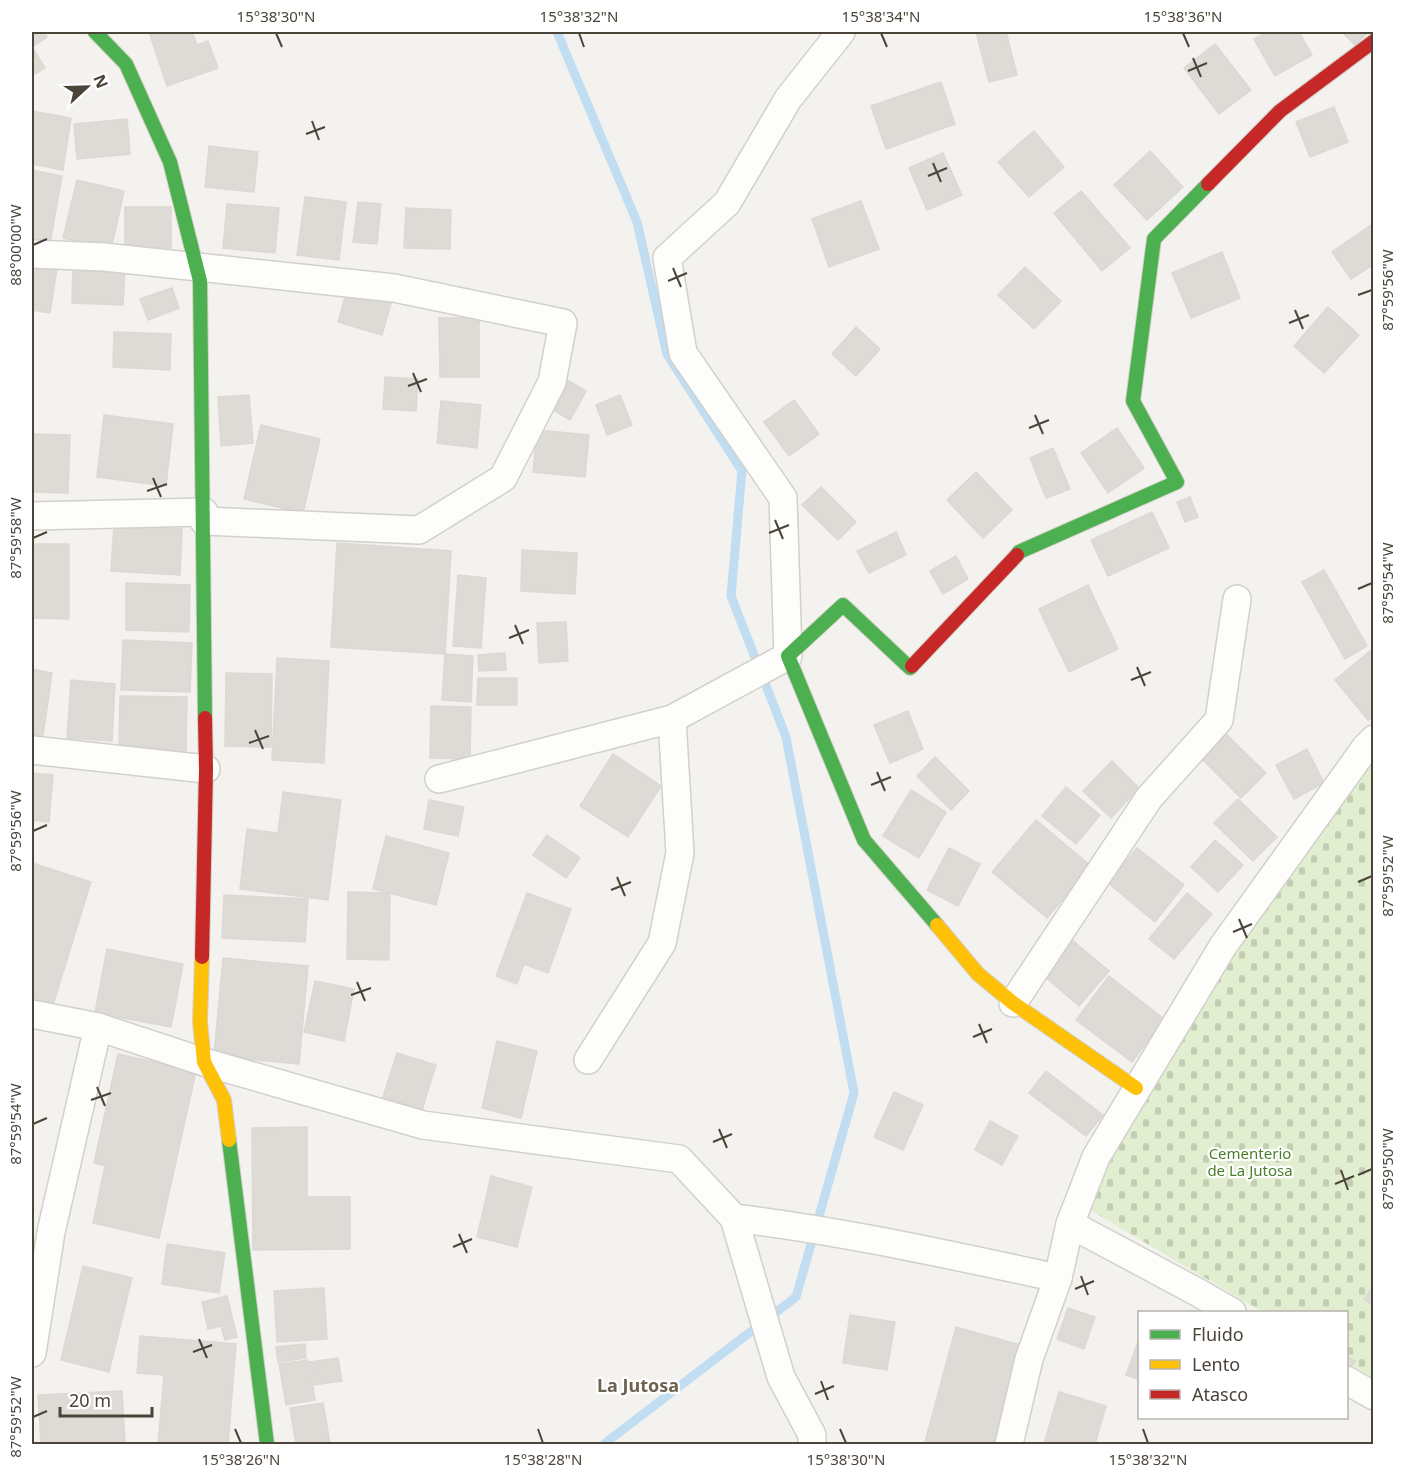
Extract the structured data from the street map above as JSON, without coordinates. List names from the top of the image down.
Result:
{
  "districts": ["La Jutosa"],
  "parks": ["Cementerio de La Jutosa"],
  "legend": ["Fluido", "Lento", "Atasco"],
  "scale_bar": "20 m",
  "north": "right",
  "coordinates": [
    "15°38'30\"N",
    "15°38'32\"N",
    "15°38'34\"N",
    "15°38'36\"N",
    "88°00'00\"W",
    "87°59'56\"W",
    "87°59'58\"W",
    "87°59'54\"W",
    "87°59'52\"W",
    "87°59'50\"W",
    "15°38'26\"N",
    "15°38'28\"N"
  ]
}
